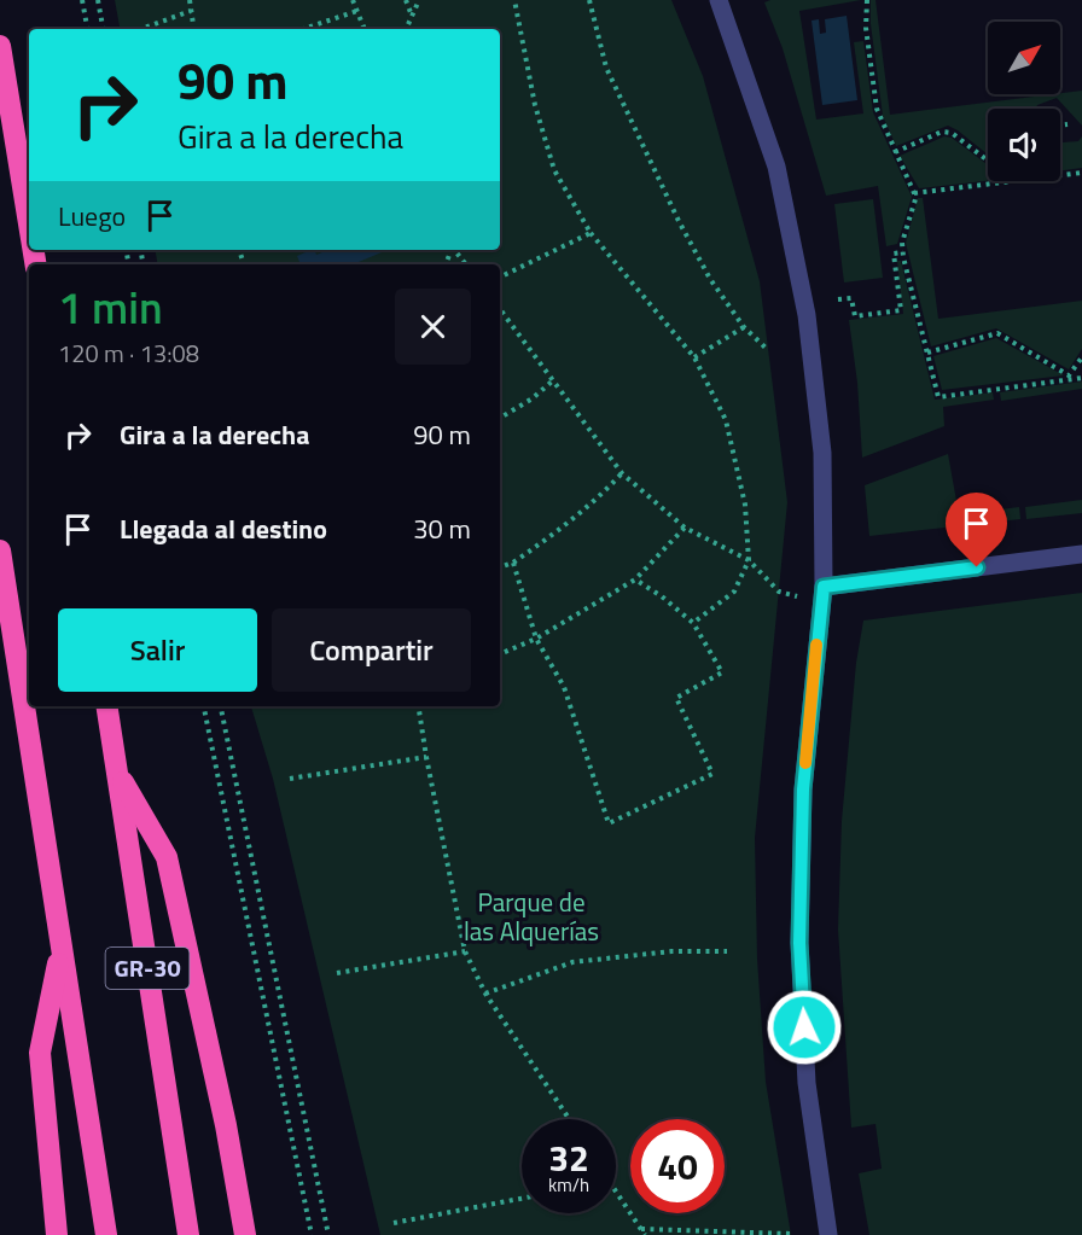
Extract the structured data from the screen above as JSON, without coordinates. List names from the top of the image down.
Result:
{
  "streets": {
    "highway": ["GR-30"]
  },
  "parks": ["Parque de las Alquerías"],
  "north": "top right",
  "page": {
    "turn": ["90 m", "Gira a la derecha"],
    "then": "Luego",
    "heading": ["1 min", "120 m · 13:08"],
    "list": [
      {
        "name": "Gira a la derecha",
        "value": "90 m"
      },
      {
        "name": "Llegada al destino",
        "value": "30 m"
      }
    ],
    "buttons": ["Salir", "Compartir"],
    "speed": "32 km/h",
    "limit": "40"
  }
}
